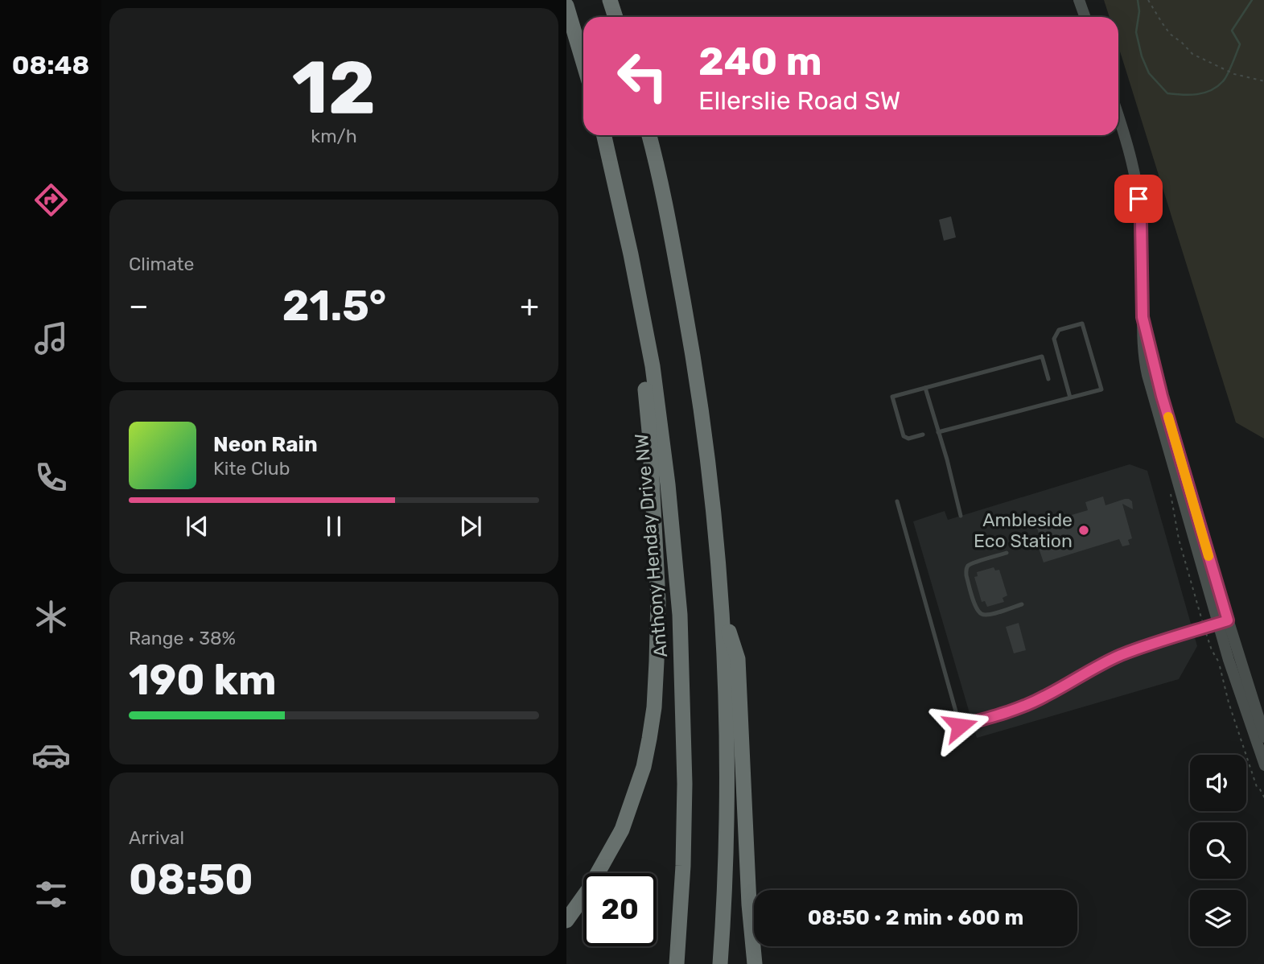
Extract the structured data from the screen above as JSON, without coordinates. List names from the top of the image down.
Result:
{
  "streets": {
    "highway": ["Anthony Henday Drive NW"]
  },
  "places": ["Ambleside Eco Station"],
  "page": {
    "tabs": "08:48",
    "tile": [
      ["12", "km/h"],
      "Climate",
      ["Range · 38%", "190 km"],
      ["Arrival", "08:50"]
    ],
    "turn": ["240 m", "Ellerslie Road SW"],
    "heat": ["−", "21.5°", "+"],
    "song": ["Neon Rain", "Kite Club"],
    "limit": "20",
    "trip": "08:50 · 2 min · 600 m"
  }
}
